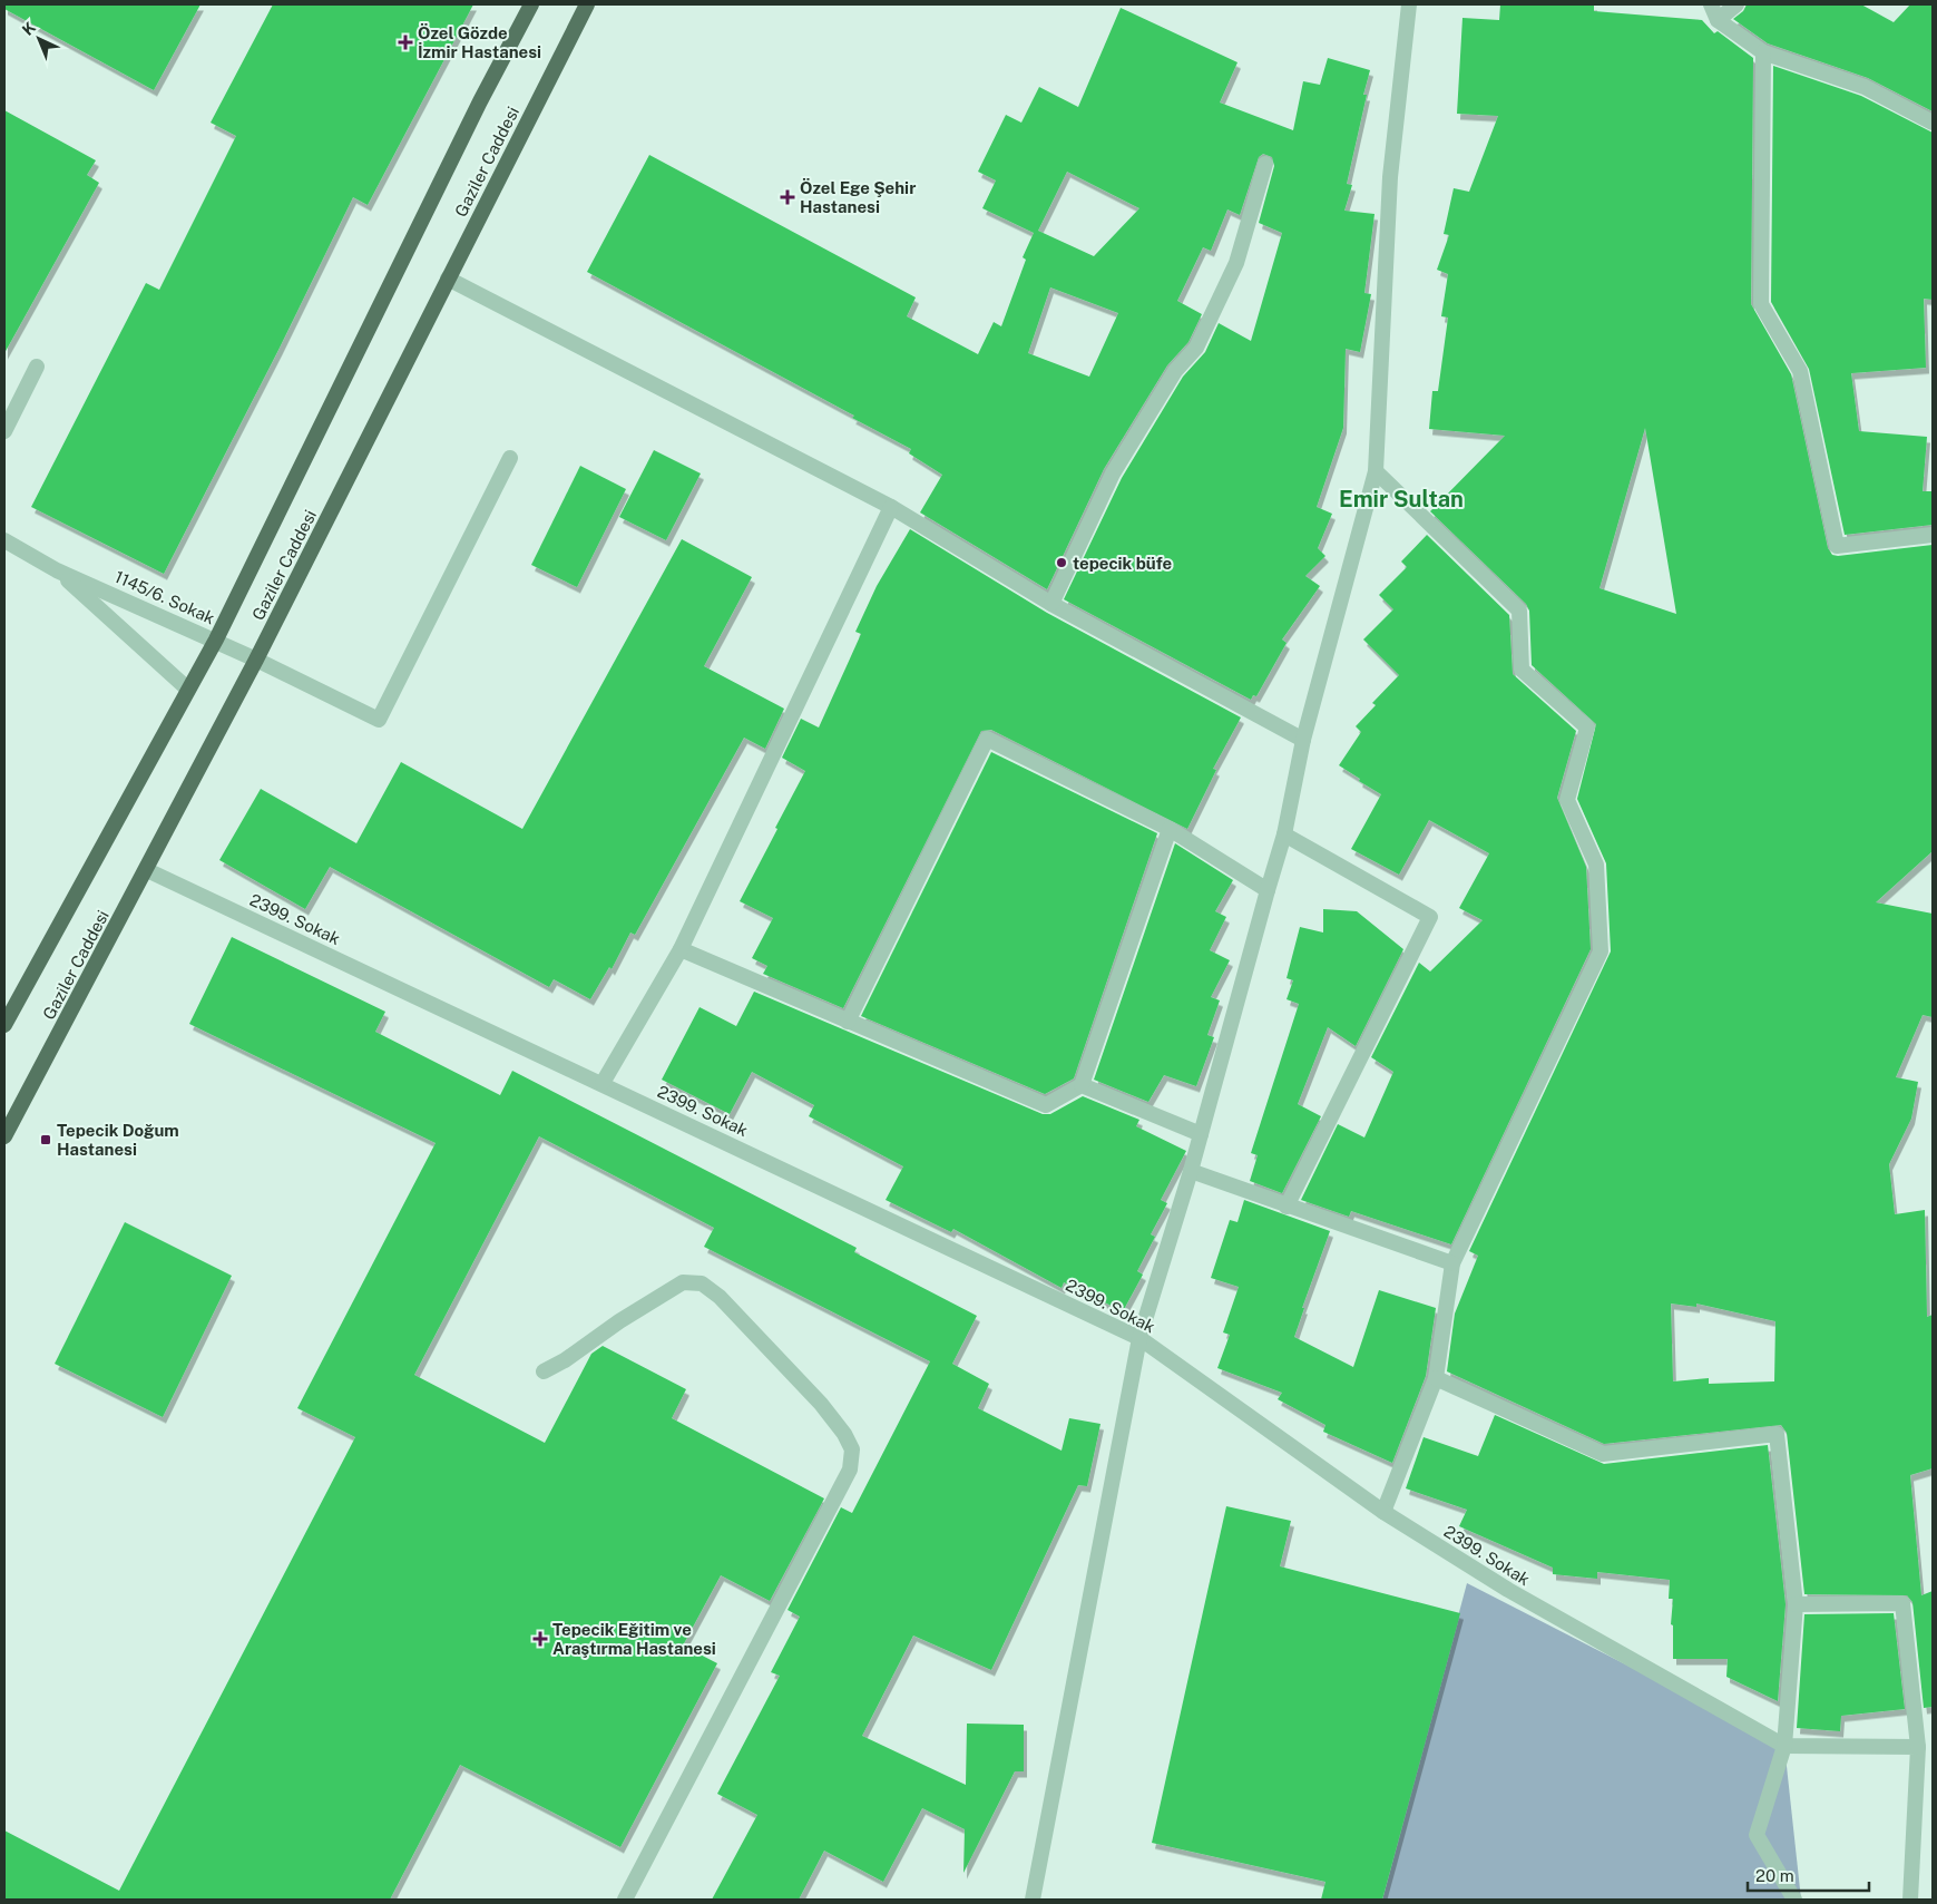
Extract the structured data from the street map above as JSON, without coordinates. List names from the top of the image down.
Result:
{
  "streets": {
    "main road": ["Gaziler Caddesi"],
    "street": ["1145/6. Sokak", "2399. Sokak"]
  },
  "crossings": [
    ["Gaziler Caddesi", "1145/6. Sokak"],
    ["Gaziler Caddesi", "2399. Sokak"]
  ],
  "districts": ["Emir Sultan"],
  "places": {
    "health": ["Özel Gözde İzmir Hastanesi", "Özel Ege Şehir Hastanesi", "Tepecik Eğitim ve Araştırma Hastanesi"],
    "other": ["tepecik büfe"],
    "transit": ["Tepecik Doğum Hastanesi"]
  },
  "scale_bar": "20 m",
  "north": "top left"
}
